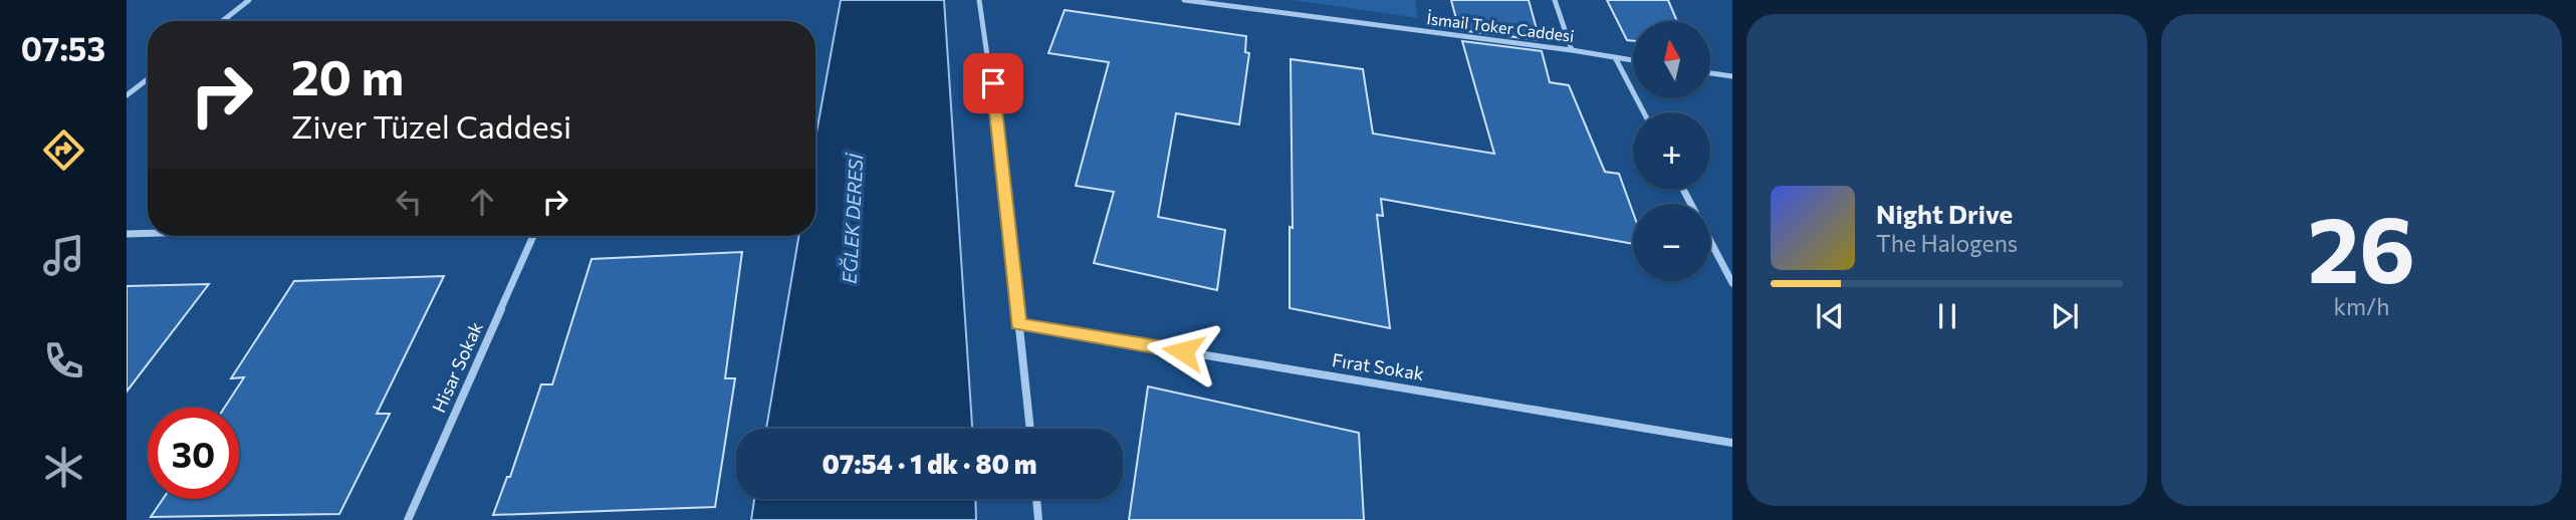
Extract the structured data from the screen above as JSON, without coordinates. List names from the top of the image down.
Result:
{
  "streets": {
    "street": ["İsmail Toker Caddesi", "Hisar Sokak", "Fırat Sokak"]
  },
  "water": ["EĞLEK DERESİ"],
  "north": "top",
  "page": {
    "tabs": "07:53",
    "tile": ["26", "km/h"],
    "map_buttons": ["+", "−"],
    "turn": ["20 m", "Ziver Tüzel Caddesi"],
    "song": ["Night Drive", "The Halogens"],
    "limit": "30",
    "trip": "07:54 · 1 dk · 80 m"
  }
}
